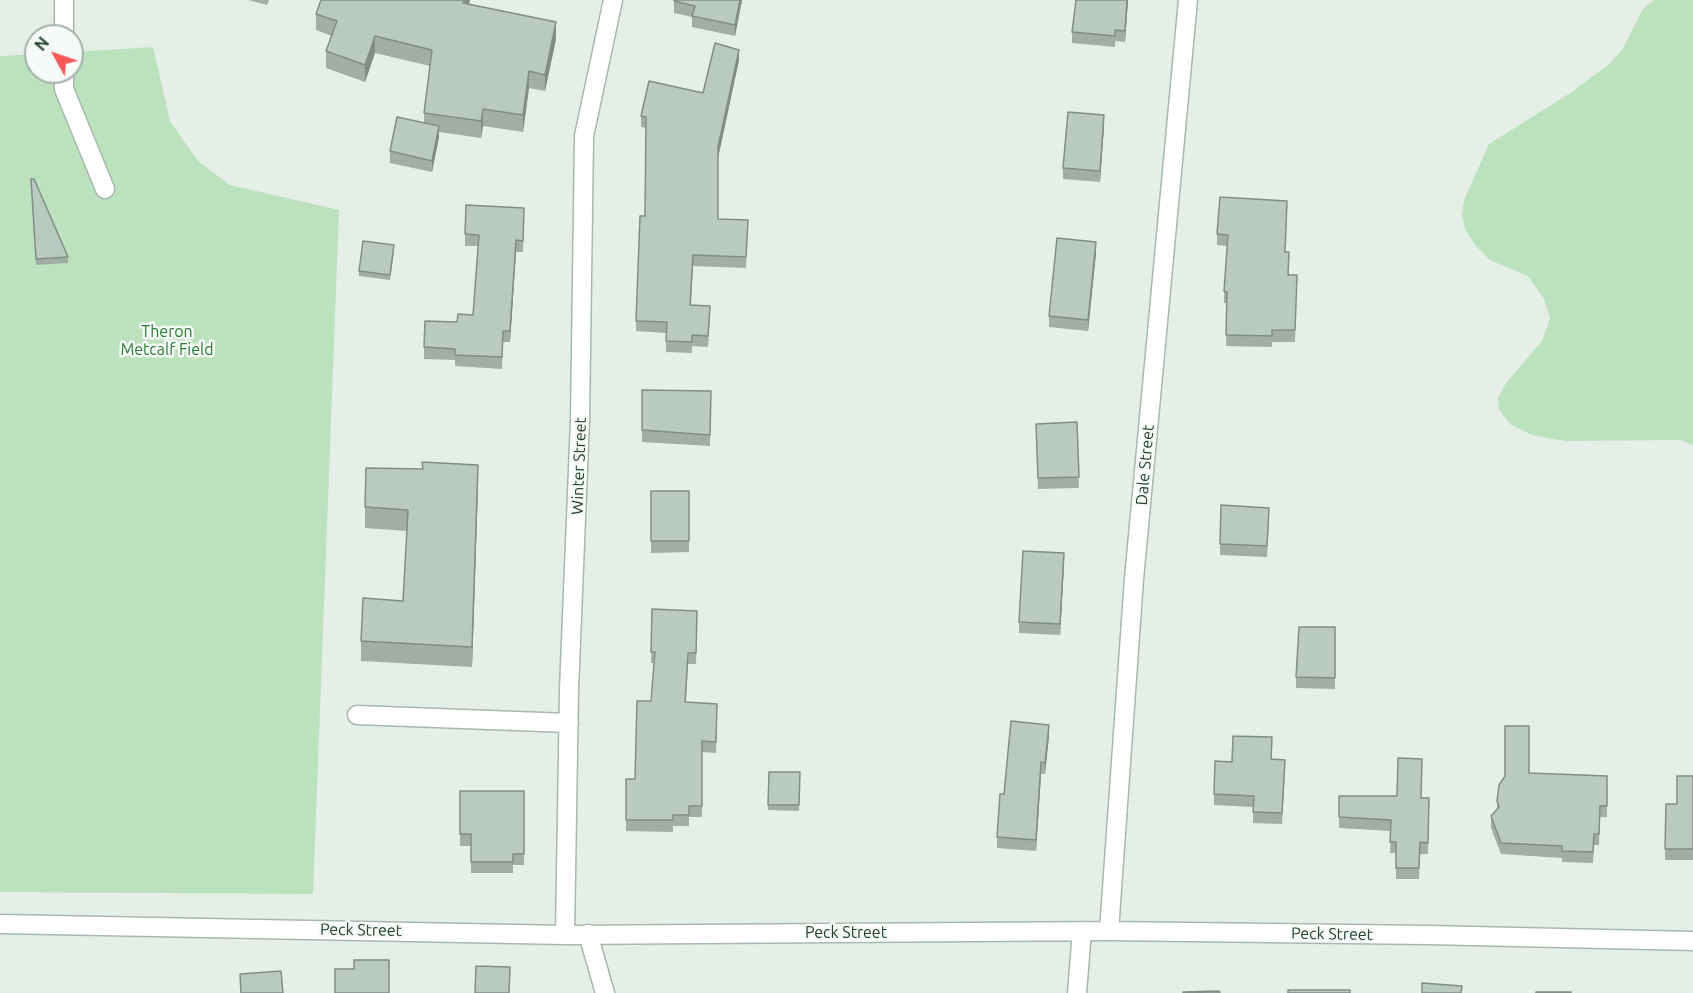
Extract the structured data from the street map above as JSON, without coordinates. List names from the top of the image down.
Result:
{
  "streets": {
    "street": ["Dale Street", "Winter Street", "Peck Street"]
  },
  "crossings": [
    ["Dale Street", "Peck Street"],
    ["Winter Street", "Peck Street"]
  ],
  "parks": ["Theron Metcalf Field"],
  "north": "top left"
}
